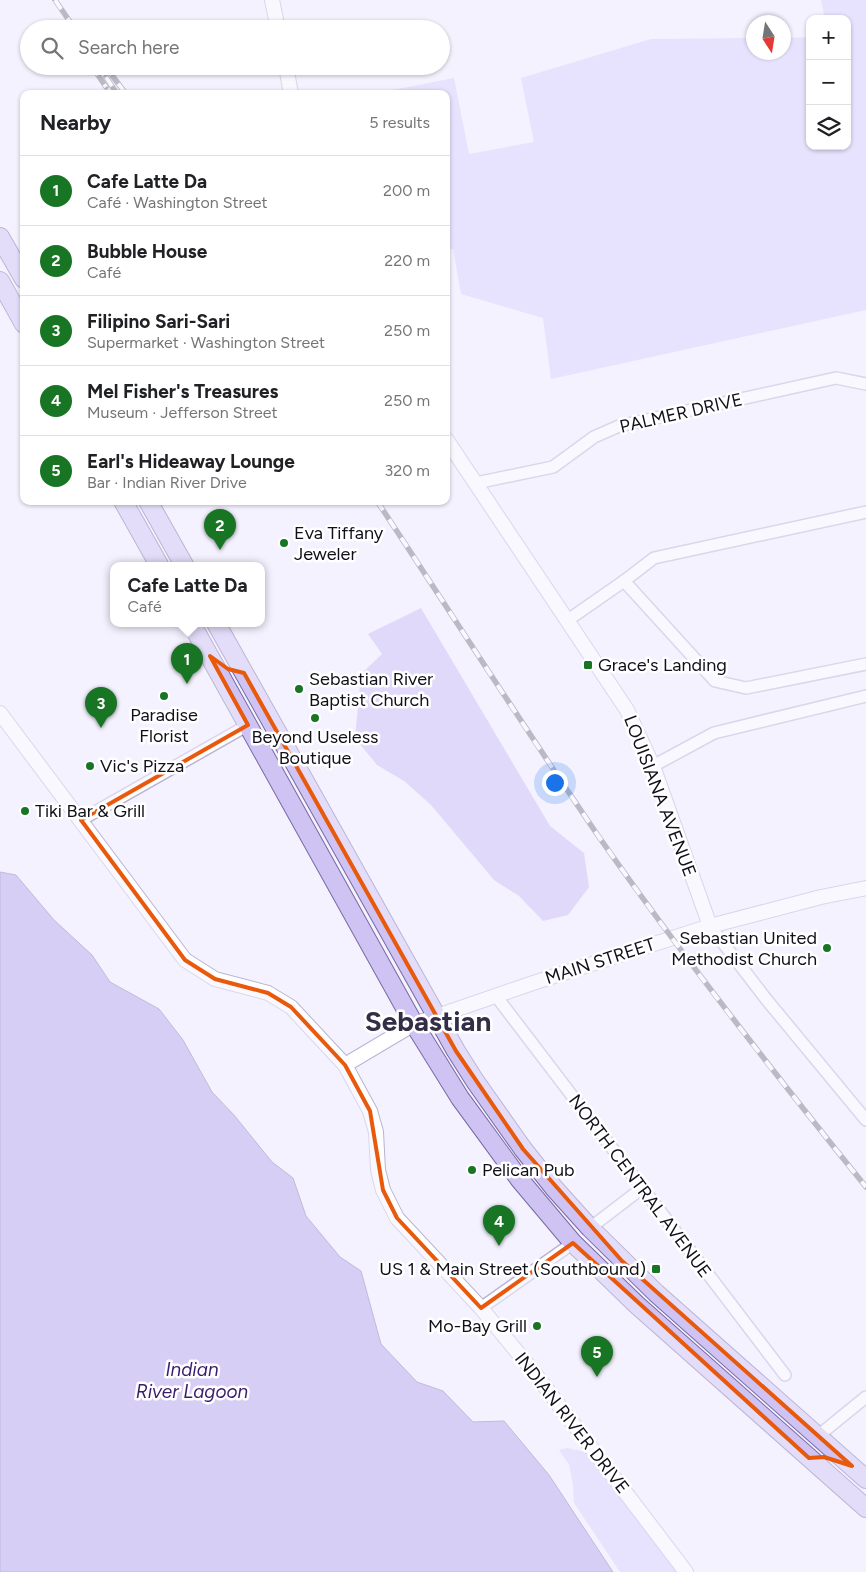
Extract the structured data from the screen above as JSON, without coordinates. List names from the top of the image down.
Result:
{
  "streets": {
    "street": [
      "PALMER DRIVE",
      "LOUISIANA AVENUE",
      "MAIN STREET",
      "NORTH CENTRAL AVENUE",
      "INDIAN RIVER DRIVE"
    ]
  },
  "crossings": [
    ["PALMER DRIVE", "LOUISIANA AVENUE"],
    ["LOUISIANA AVENUE", "MAIN STREET"],
    ["MAIN STREET", "NORTH CENTRAL AVENUE"],
    ["MAIN STREET", "INDIAN RIVER DRIVE"]
  ],
  "districts": ["Sebastian"],
  "water": ["Indian River Lagoon"],
  "places": {
    "other": [
      "Eva Tiffany Jeweler",
      "Sebastian River Baptist Church",
      "Paradise Florist",
      "Beyond Useless Boutique",
      "Vic's Pizza",
      "Tiki Bar & Grill",
      "Sebastian United Methodist Church",
      "Pelican Pub",
      "Mo-Bay Grill"
    ],
    "transit": ["Grace's Landing", "US 1 & Main Street (Southbound)"]
  },
  "north": "bottom",
  "page": {
    "map_buttons": ["+", "−"],
    "search": "Search here",
    "heading": ["Nearby", "5 results"],
    "list": [
      {
        "mark": "1",
        "name": "Cafe Latte Da",
        "note": "Café · Washington Street",
        "value": "200 m"
      },
      {
        "mark": "2",
        "name": "Bubble House",
        "note": "Café",
        "value": "220 m"
      },
      {
        "mark": "3",
        "name": "Filipino Sari-Sari",
        "note": "Supermarket · Washington Street",
        "value": "250 m"
      },
      {
        "mark": "4",
        "name": "Mel Fisher's Treasures",
        "note": "Museum · Jefferson Street",
        "value": "250 m"
      },
      {
        "mark": "5",
        "name": "Earl's Hideaway Lounge",
        "note": "Bar · Indian River Drive",
        "value": "320 m"
      }
    ],
    "pins": [
      "2",
      "1",
      "3",
      "4",
      "5"
    ],
    "popup": ["Cafe Latte Da", "Café"]
  }
}
